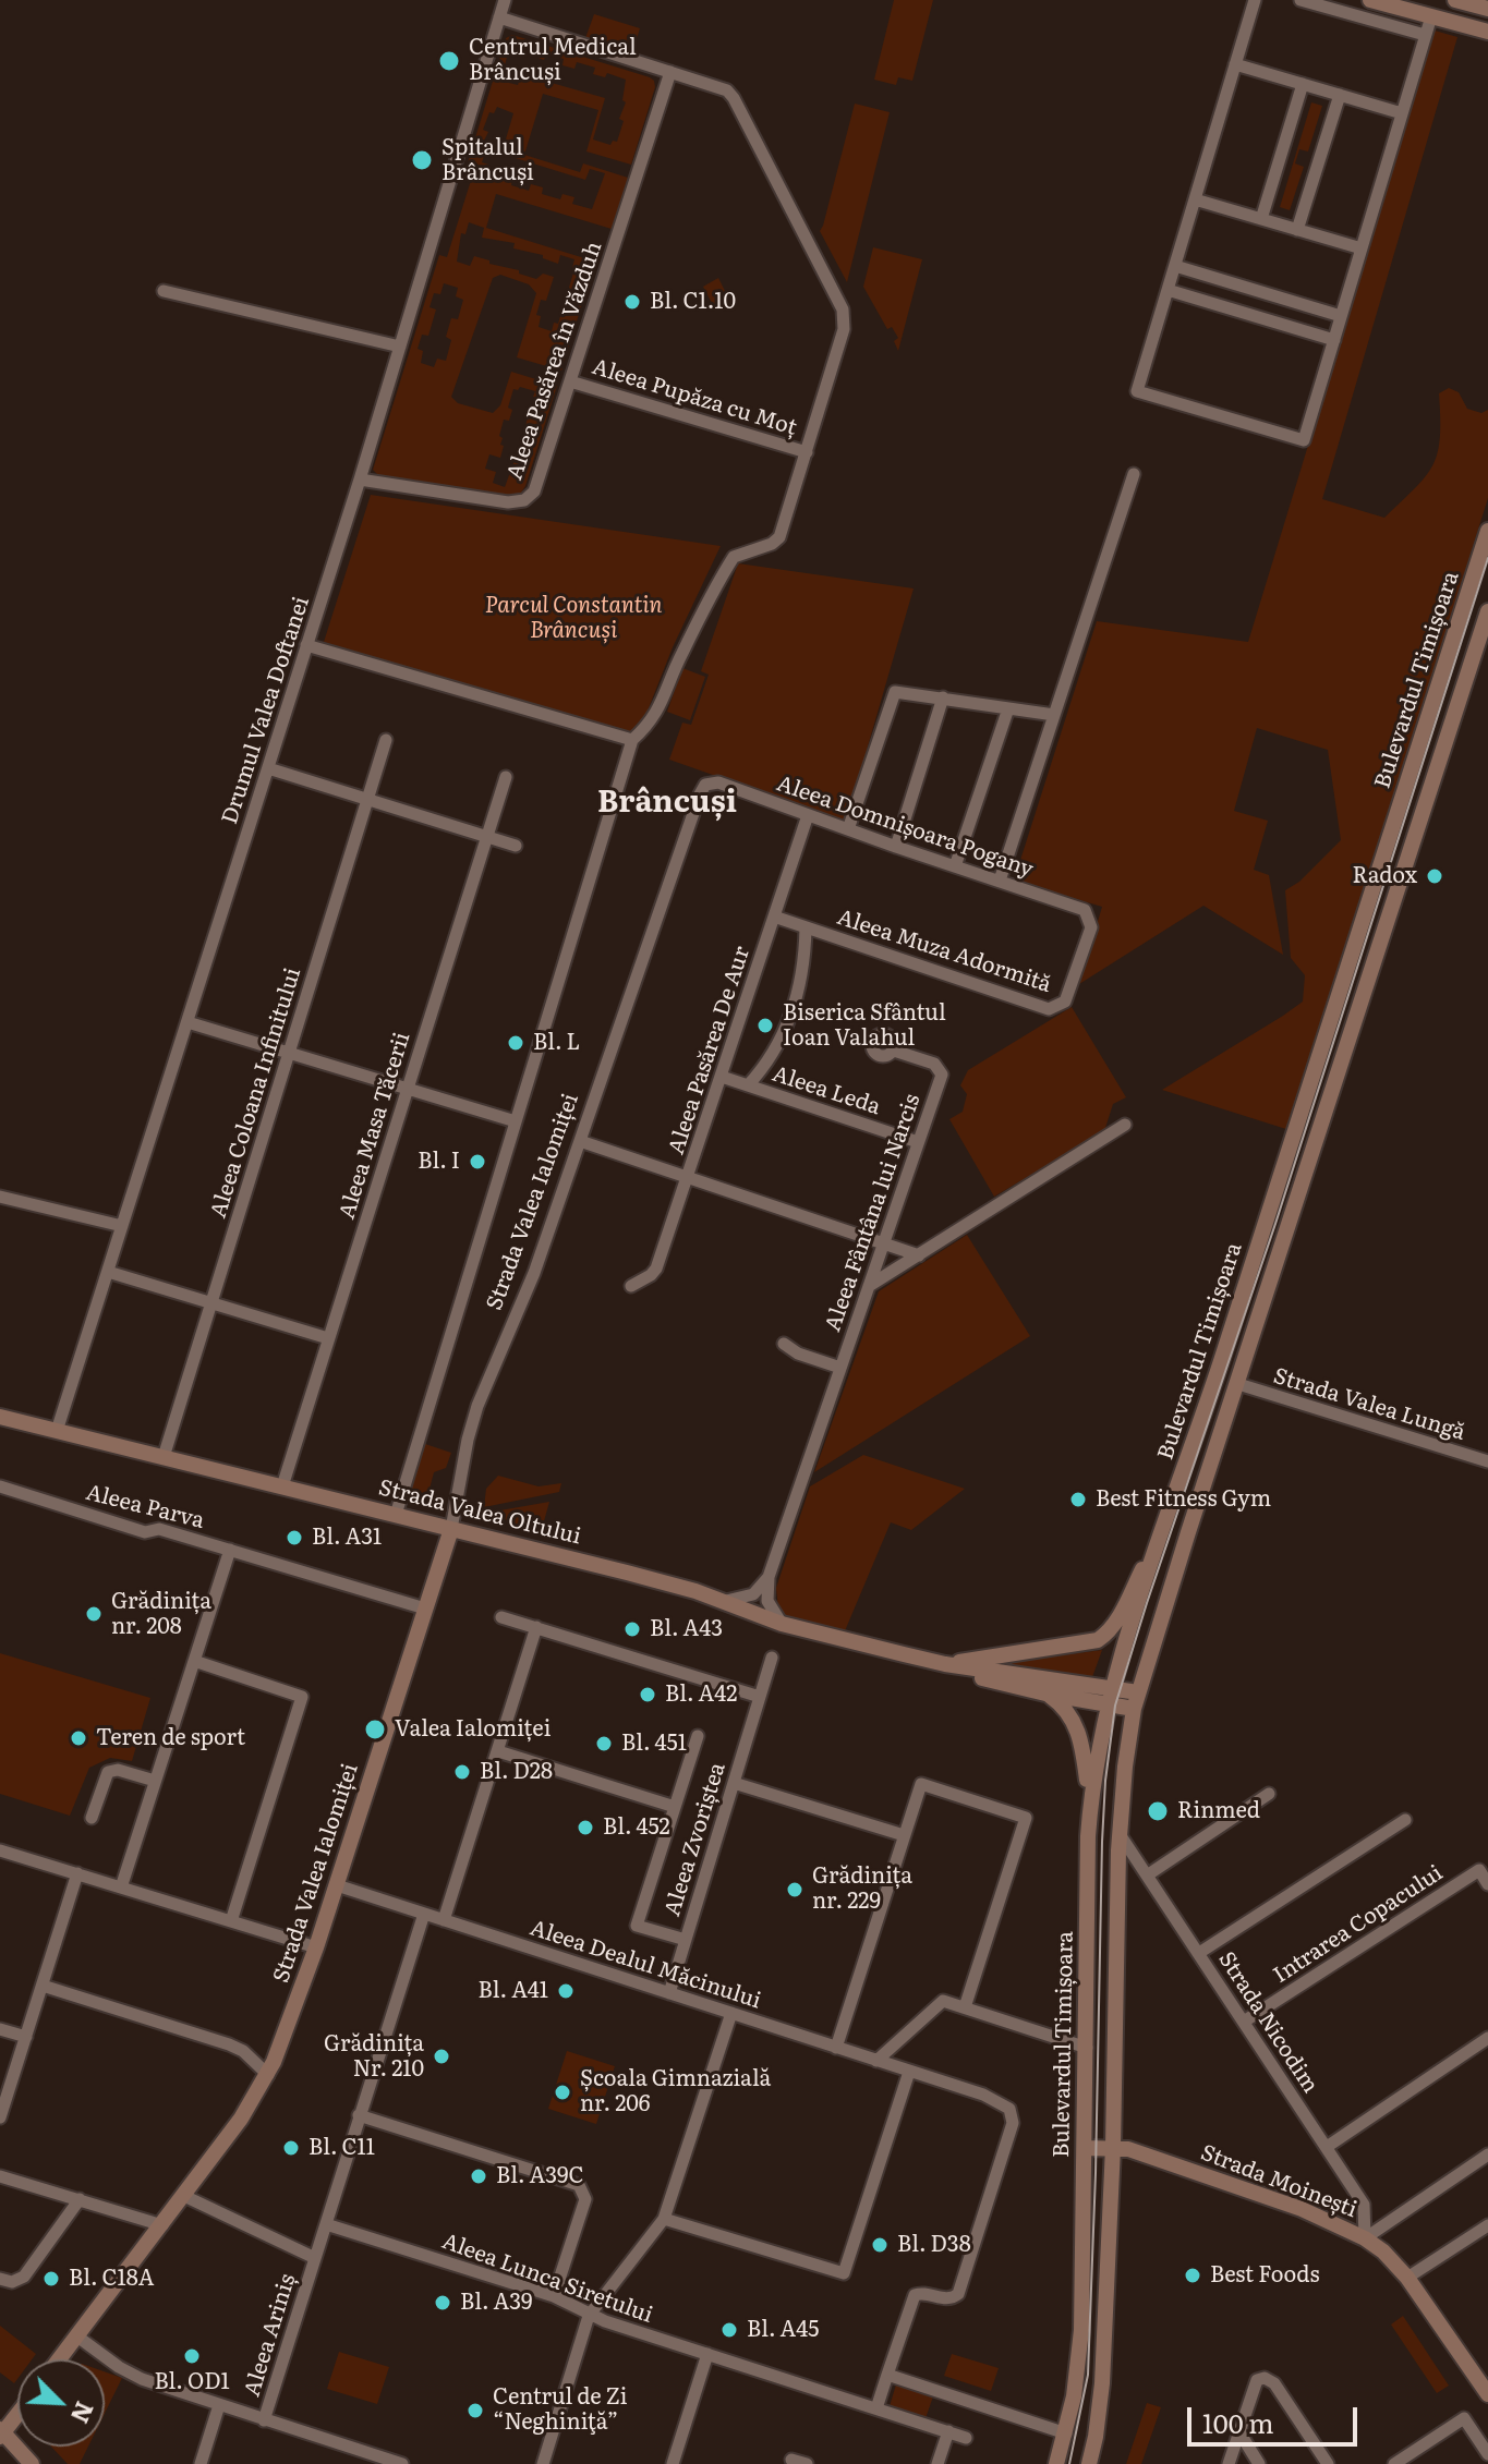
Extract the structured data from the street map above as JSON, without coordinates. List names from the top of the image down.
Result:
{
  "streets": {
    "main road": [
      "Bulevardul Timișoara",
      "Strada Valea Ialomiței",
      "Strada Valea Oltului",
      "Strada Moinești"
    ],
    "street": [
      "Aleea Pasărea în Văzduh",
      "Aleea Pupăza cu Moț",
      "Drumul Valea Doftanei",
      "Aleea Domnișoara Pogany",
      "Aleea Muza Adormită",
      "Aleea Pasărea De Aur",
      "Aleea Leda",
      "Aleea Coloana Infinitului",
      "Aleea Masa Tăcerii",
      "Aleea Fântâna lui Narcis",
      "Strada Valea Lungă",
      "Aleea Parva",
      "Aleea Zvoriștea",
      "Intrarea Copacului",
      "Aleea Dealul Măcinului",
      "Strada Nicodim",
      "Aleea Lunca Siretului",
      "Aleea Ariniș"
    ]
  },
  "crossings": [
    ["Aleea Pasărea în Văzduh", "Aleea Pupăza cu Moț"],
    ["Aleea Pasărea în Văzduh", "Drumul Valea Doftanei"],
    ["Bulevardul Timișoara", "Strada Valea Lungă"],
    ["Bulevardul Timișoara", "Strada Valea Oltului"],
    ["Bulevardul Timișoara", "Strada Nicodim"],
    ["Bulevardul Timișoara", "Strada Moinești"],
    ["Drumul Valea Doftanei", "Strada Valea Oltului"],
    ["Aleea Domnișoara Pogany", "Aleea Muza Adormită"],
    ["Aleea Domnișoara Pogany", "Aleea Pasărea De Aur"],
    ["Aleea Domnișoara Pogany", "Strada Valea Ialomiței"],
    ["Aleea Muza Adormită", "Aleea Pasărea De Aur"],
    ["Aleea Pasărea De Aur", "Aleea Leda"],
    ["Aleea Leda", "Aleea Fântâna lui Narcis"],
    ["Aleea Coloana Infinitului", "Strada Valea Oltului"],
    ["Aleea Masa Tăcerii", "Strada Valea Oltului"],
    ["Strada Valea Ialomiței", "Aleea Parva"],
    ["Strada Valea Ialomiței", "Strada Valea Oltului"],
    ["Strada Valea Ialomiței", "Aleea Dealul Măcinului"],
    ["Strada Valea Ialomiței", "Aleea Ariniș"],
    ["Aleea Zvoriștea", "Aleea Dealul Măcinului"],
    ["Intrarea Copacului", "Strada Nicodim"],
    ["Aleea Dealul Măcinului", "Aleea Ariniș"],
    ["Strada Nicodim", "Strada Moinești"],
    ["Aleea Lunca Siretului", "Aleea Ariniș"]
  ],
  "districts": ["Brâncuși"],
  "parks": ["Parcul Constantin Brâncuși"],
  "places": [
    "Centrul Medical Brâncuși",
    "Spitalul Brâncuși",
    "Bl. C1.10",
    "Radox",
    "Biserica Sfântul Ioan Valahul",
    "Bl. L",
    "Bl. I",
    "Best Fitness Gym",
    "Bl. A31",
    "Grădinița nr. 208",
    "Bl. A43",
    "Bl. A42",
    "Valea Ialomiței",
    "Teren de sport",
    "Bl. 451",
    "Bl. D28",
    "Rinmed",
    "Bl. 452",
    "Grădinița nr. 229",
    "Bl. A41",
    "Grădinița Nr. 210",
    "Școala Gimnazială nr. 206",
    "Bl. C11",
    "Bl. A39C",
    "Bl. D38",
    "Best Foods",
    "Bl. C18A",
    "Bl. A39",
    "Bl. A45",
    "Bl. OD1",
    "Centrul de Zi “Neghiniţă”"
  ],
  "scale_bar": "100 m",
  "north": "bottom right"
}
